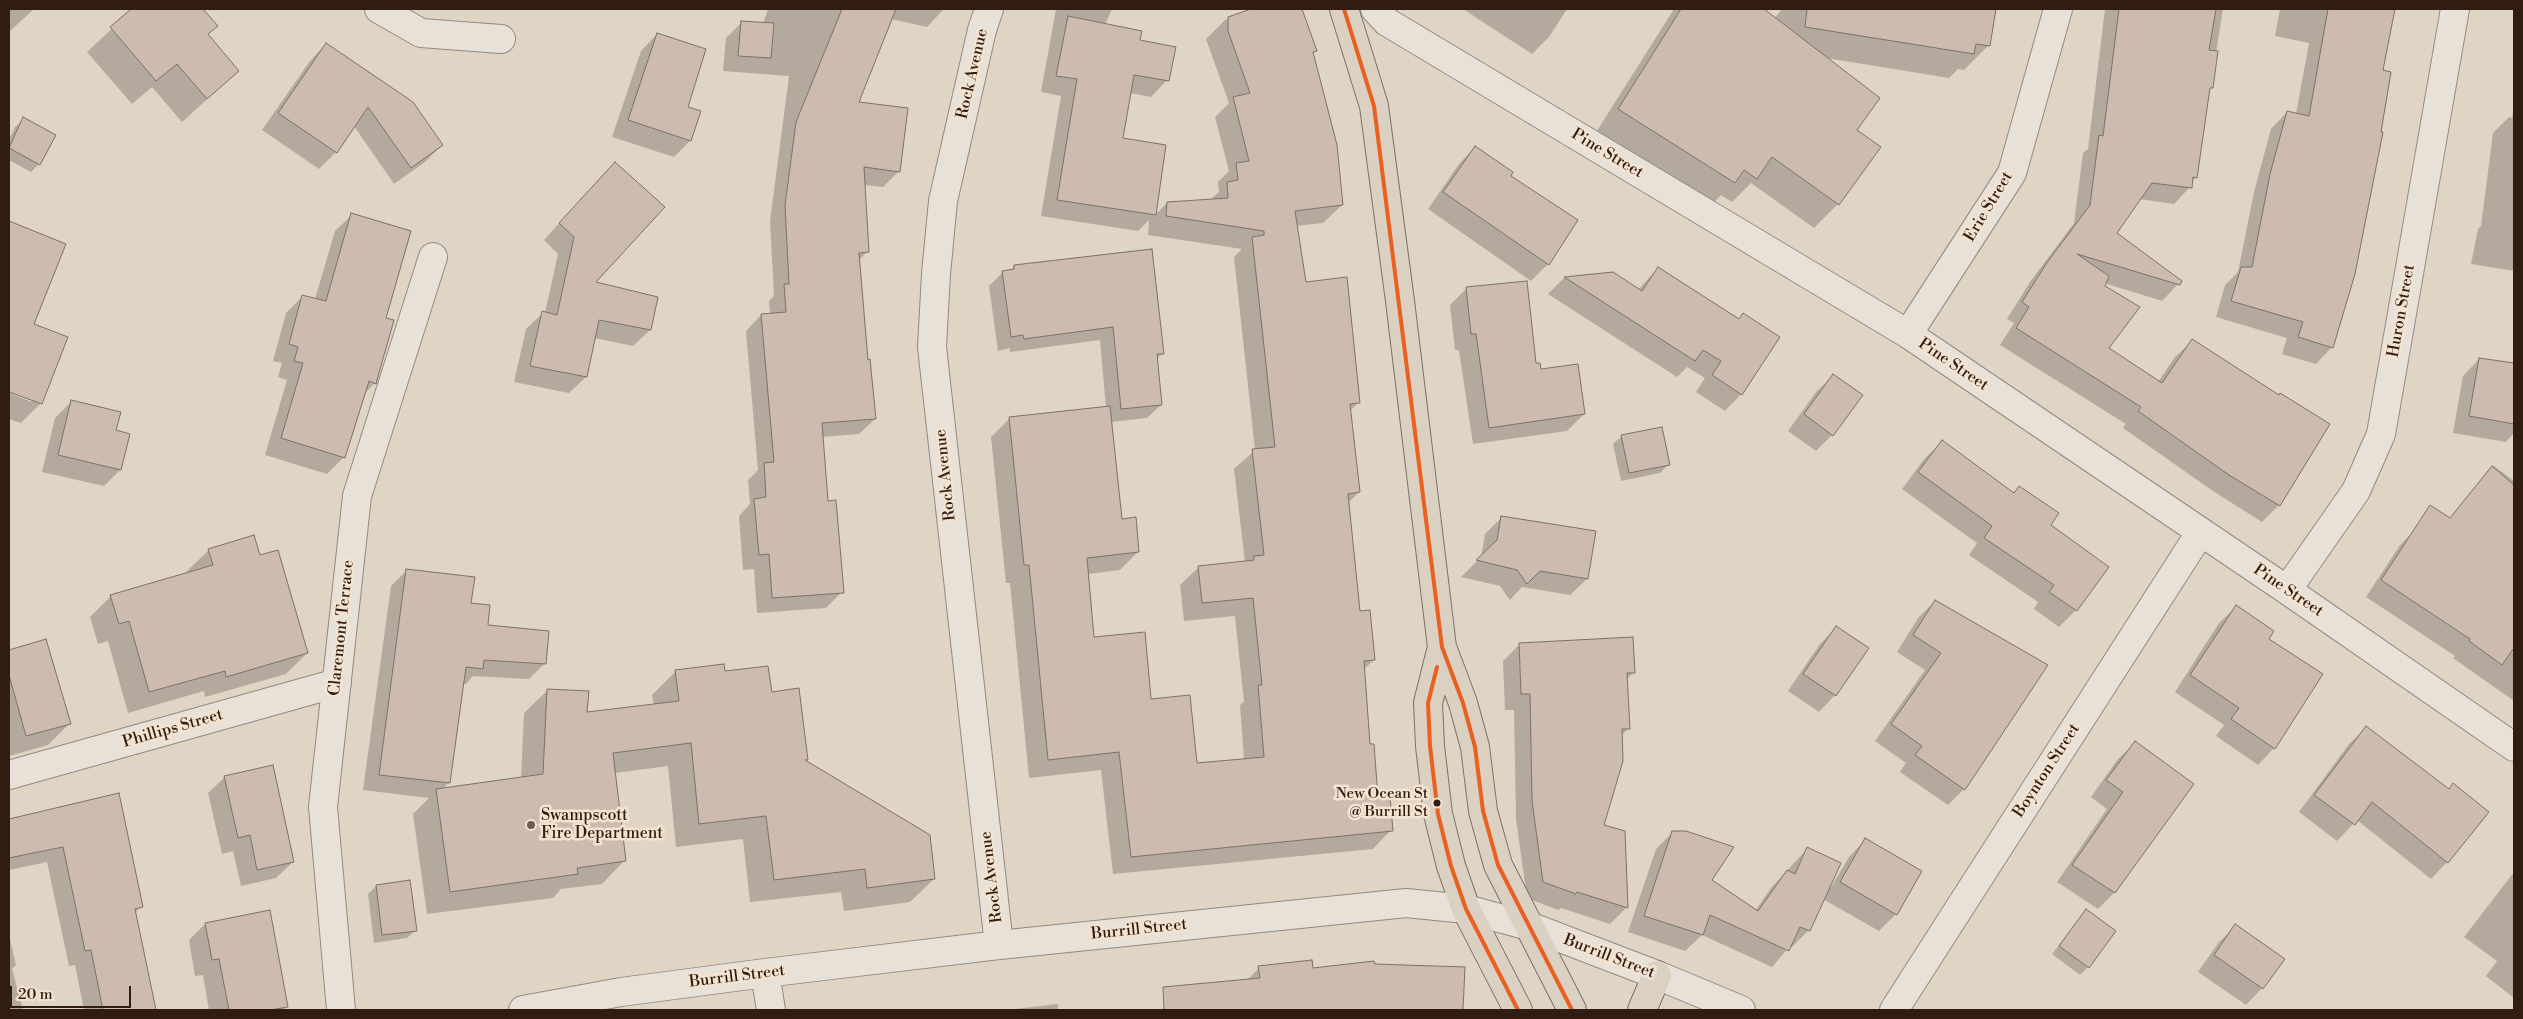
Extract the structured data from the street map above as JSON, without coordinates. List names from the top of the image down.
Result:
{
  "streets": {
    "street": [
      "Rock Avenue",
      "Pine Street",
      "Erie Street",
      "Huron Street",
      "Claremont Terrace",
      "Phillips Street",
      "Boynton Street",
      "Burrill Street"
    ]
  },
  "crossings": [
    ["Rock Avenue", "Burrill Street"],
    ["Pine Street", "Erie Street"],
    ["Pine Street", "Huron Street"],
    ["Pine Street", "Boynton Street"],
    ["Claremont Terrace", "Phillips Street"]
  ],
  "places": ["New Ocean St @ Burrill St", "Swampscott Fire Department"],
  "scale_bar": "20 m"
}
